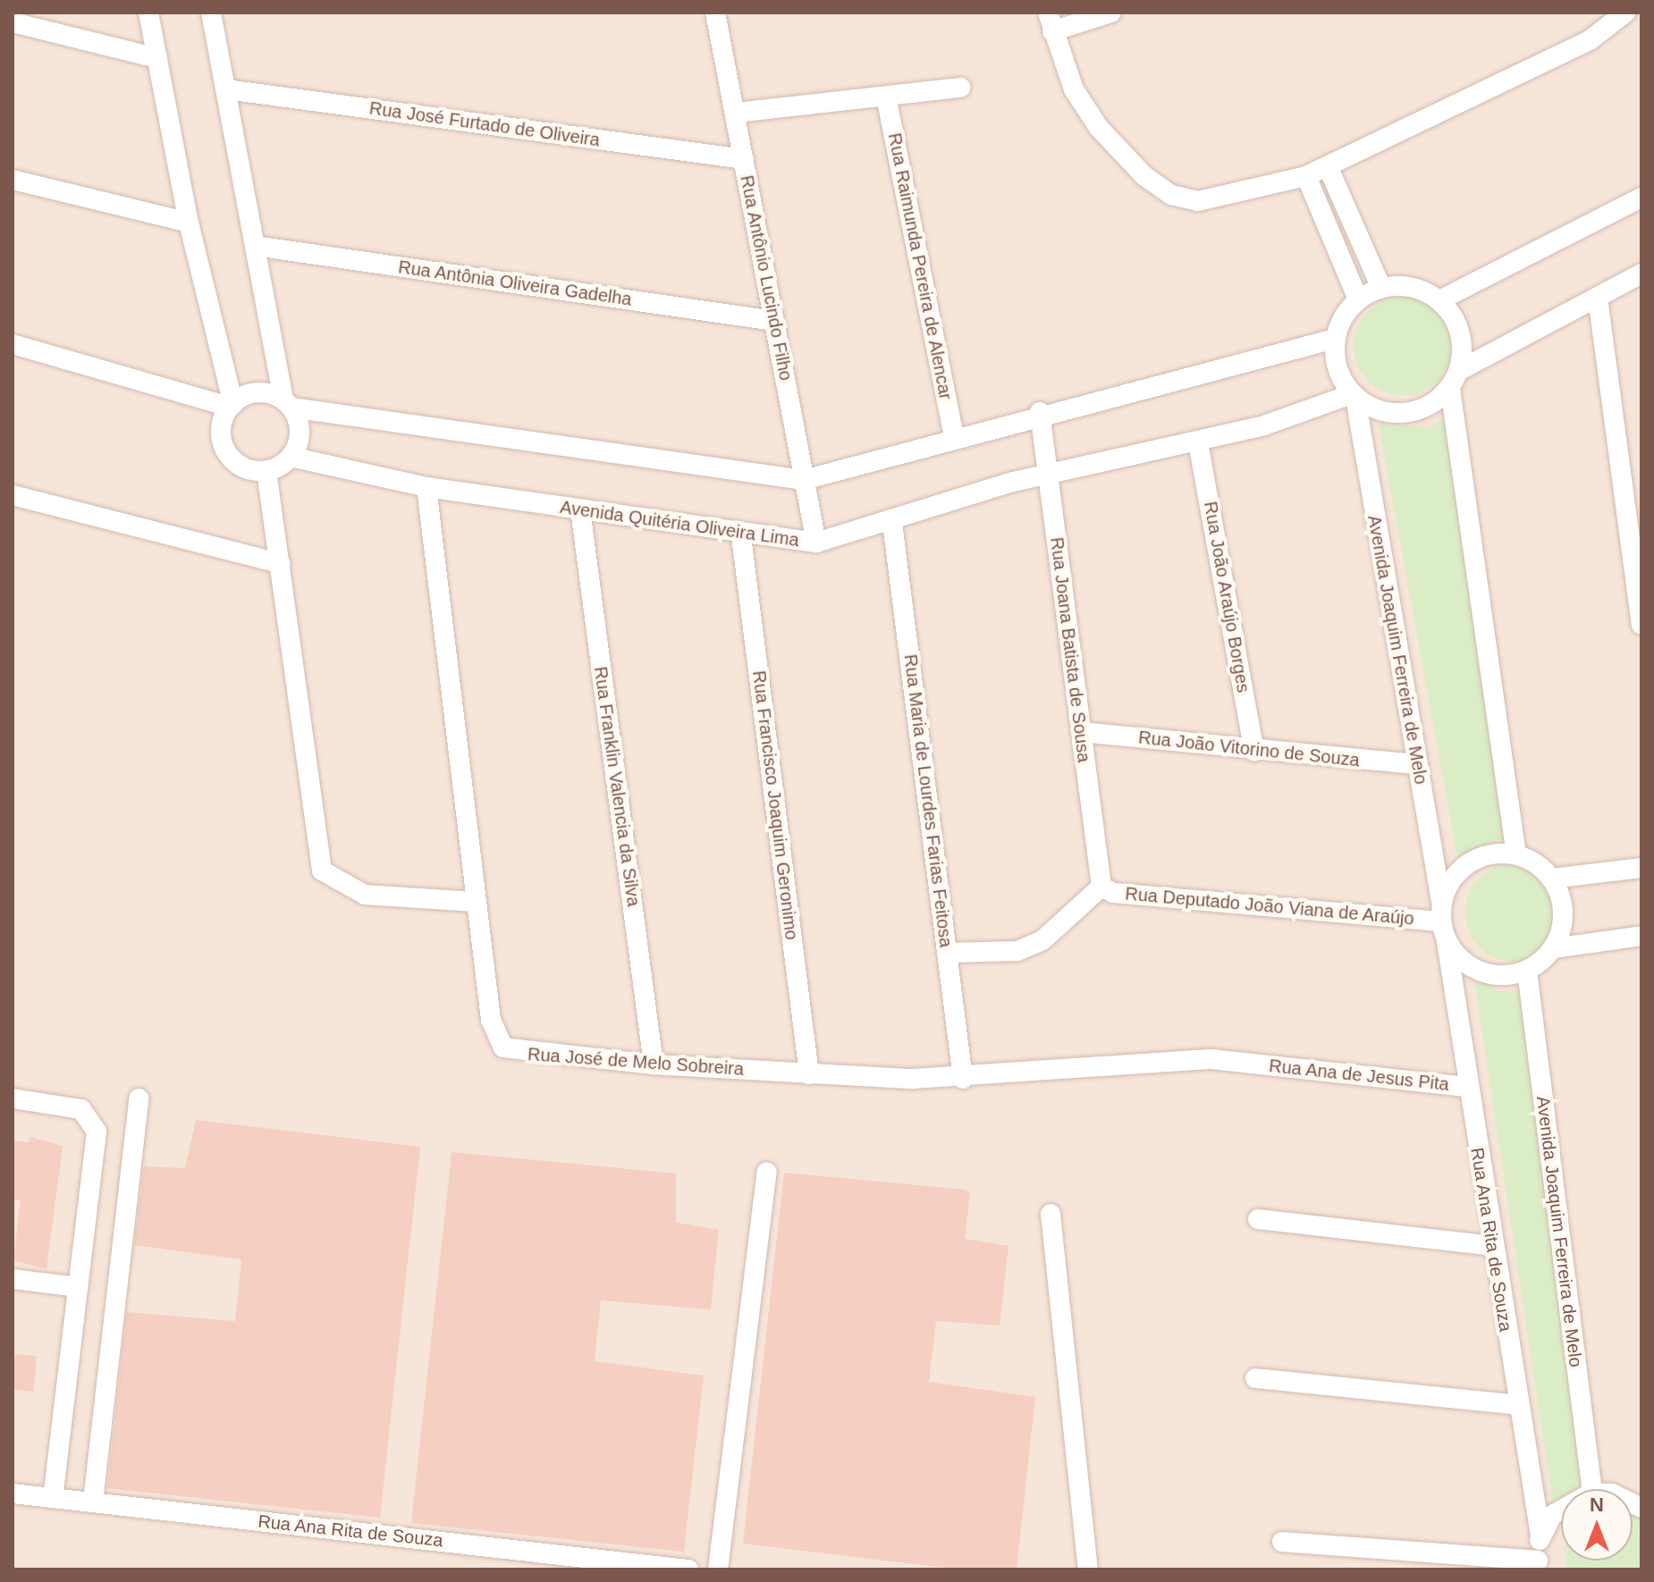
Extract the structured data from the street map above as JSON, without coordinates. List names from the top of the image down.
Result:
{
  "streets": {
    "street": [
      "Rua José Furtado de Oliveira",
      "Rua Raimunda Pereira de Alencar",
      "Rua Antônio Lucindo Filho",
      "Rua Antônia Oliveira Gadelha",
      "Avenida Quitéria Oliveira Lima",
      "Rua João Araújo Borges",
      "Rua Joana Batista de Sousa",
      "Avenida Joaquim Ferreira de Melo",
      "Rua João Vitorino de Souza",
      "Rua Franklin Valencia da Silva",
      "Rua Maria de Lourdes Farias Feitosa",
      "Rua Francisco Joaquim Geronimo",
      "Rua Deputado João Viana de Araújo",
      "Rua José de Melo Sobreira",
      "Rua Ana de Jesus Pita",
      "Rua Ana Rita de Souza"
    ]
  },
  "crossings": [
    ["Rua José Furtado de Oliveira", "Rua Antônio Lucindo Filho"],
    ["Rua Antônio Lucindo Filho", "Rua Antônia Oliveira Gadelha"],
    ["Rua Antônio Lucindo Filho", "Avenida Quitéria Oliveira Lima"],
    ["Avenida Quitéria Oliveira Lima", "Rua João Araújo Borges"],
    ["Avenida Quitéria Oliveira Lima", "Rua Joana Batista de Sousa"],
    ["Avenida Quitéria Oliveira Lima", "Avenida Joaquim Ferreira de Melo"],
    ["Avenida Quitéria Oliveira Lima", "Rua Franklin Valencia da Silva"],
    ["Avenida Quitéria Oliveira Lima", "Rua Maria de Lourdes Farias Feitosa"],
    ["Avenida Quitéria Oliveira Lima", "Rua Francisco Joaquim Geronimo"],
    ["Avenida Quitéria Oliveira Lima", "Rua José de Melo Sobreira"],
    ["Rua João Araújo Borges", "Rua João Vitorino de Souza"],
    ["Rua Joana Batista de Sousa", "Rua João Vitorino de Souza"],
    ["Rua Joana Batista de Sousa", "Rua Deputado João Viana de Araújo"],
    ["Avenida Joaquim Ferreira de Melo", "Rua João Vitorino de Souza"],
    ["Avenida Joaquim Ferreira de Melo", "Rua Deputado João Viana de Araújo"],
    ["Avenida Joaquim Ferreira de Melo", "Rua Ana Rita de Souza"],
    ["Rua Franklin Valencia da Silva", "Rua José de Melo Sobreira"],
    ["Rua Maria de Lourdes Farias Feitosa", "Rua José de Melo Sobreira"],
    ["Rua Francisco Joaquim Geronimo", "Rua José de Melo Sobreira"],
    ["Rua Deputado João Viana de Araújo", "Rua Ana Rita de Souza"],
    ["Rua José de Melo Sobreira", "Rua Ana de Jesus Pita"],
    ["Rua Ana de Jesus Pita", "Rua Ana Rita de Souza"]
  ],
  "north": "top"
}
